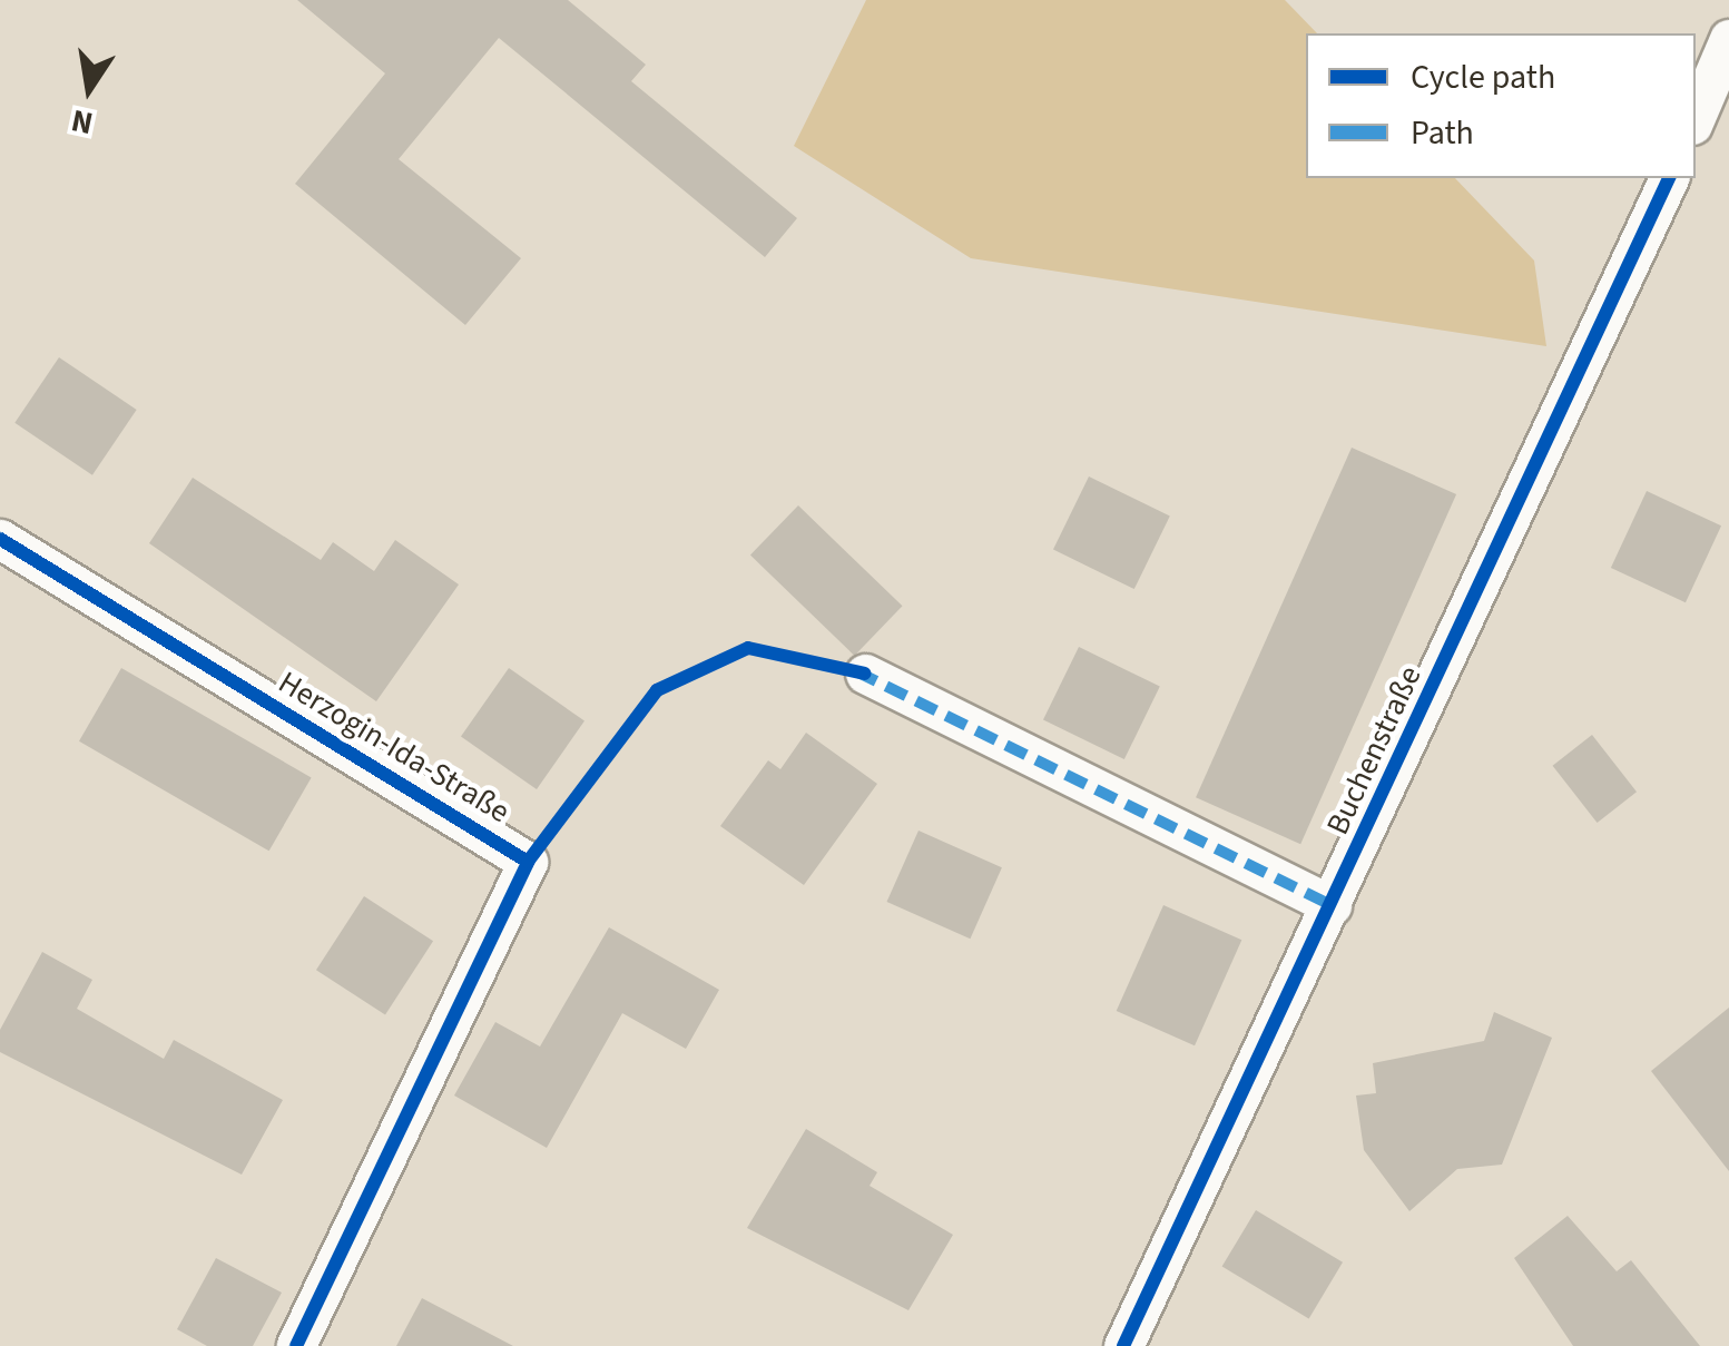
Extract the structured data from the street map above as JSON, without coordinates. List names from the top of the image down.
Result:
{
  "streets": {
    "street": ["Herzogin-Ida-Straße", "Buchenstraße"]
  },
  "legend": ["Cycle path", "Path"],
  "north": "bottom"
}
